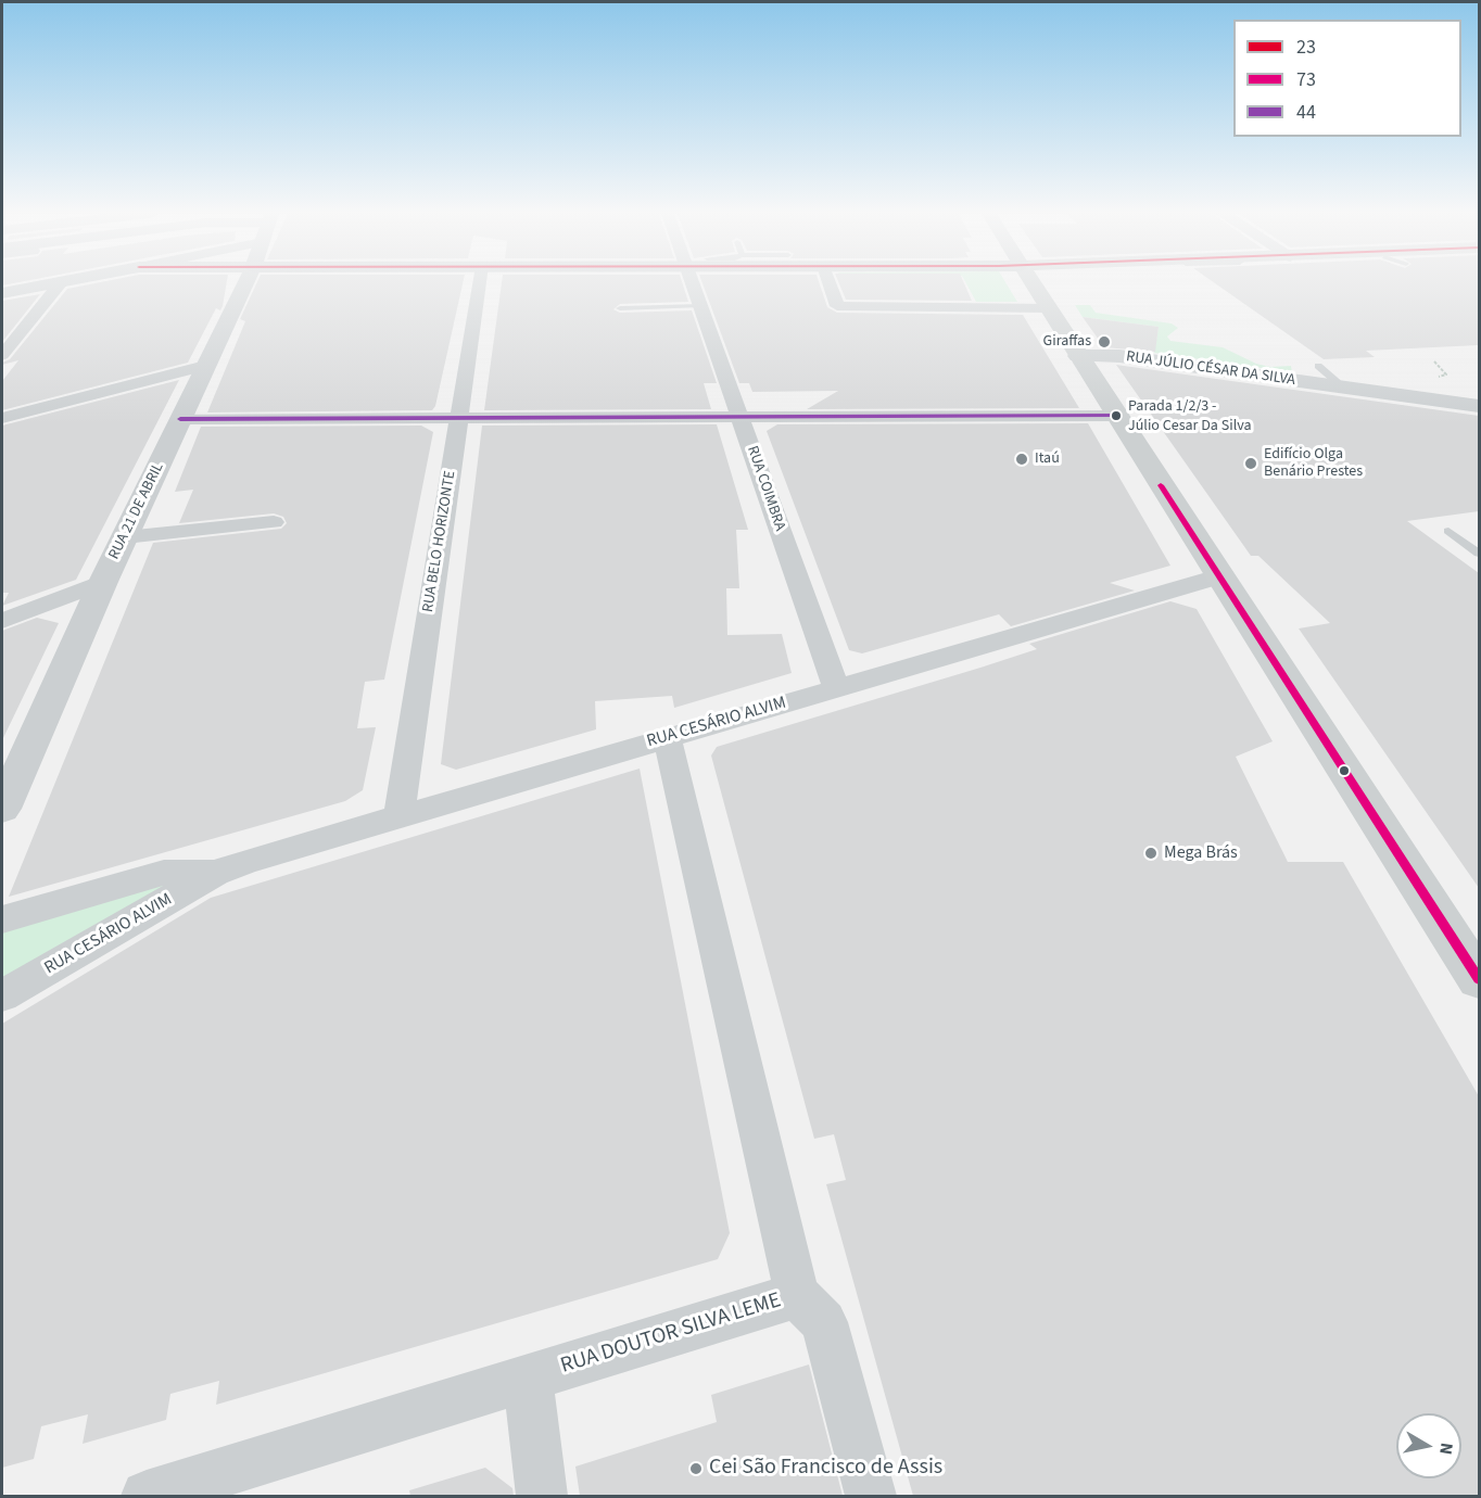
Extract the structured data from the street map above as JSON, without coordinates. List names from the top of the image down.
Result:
{
  "streets": {
    "street": [
      "RUA JÚLIO CÉSAR DA SILVA",
      "RUA COIMBRA",
      "RUA 21 DE ABRIL",
      "RUA BELO HORIZONTE",
      "RUA CESÁRIO ALVIM",
      "RUA DOUTOR SILVA LEME"
    ]
  },
  "crossings": [
    ["RUA COIMBRA", "RUA CESÁRIO ALVIM"],
    ["RUA BELO HORIZONTE", "RUA CESÁRIO ALVIM"],
    ["RUA CESÁRIO ALVIM", "RUA DOUTOR SILVA LEME"]
  ],
  "places": [
    "Giraffas",
    "Parada 1/2/3 - Júlio Cesar Da Silva",
    "Itaú",
    "Edifício Olga Benário Prestes",
    "Mega Brás",
    "Cei São Francisco de Assis"
  ],
  "lines": ["transit line 44", "transit line 73"],
  "legend": ["23", "73", "44"],
  "north": "right"
}
